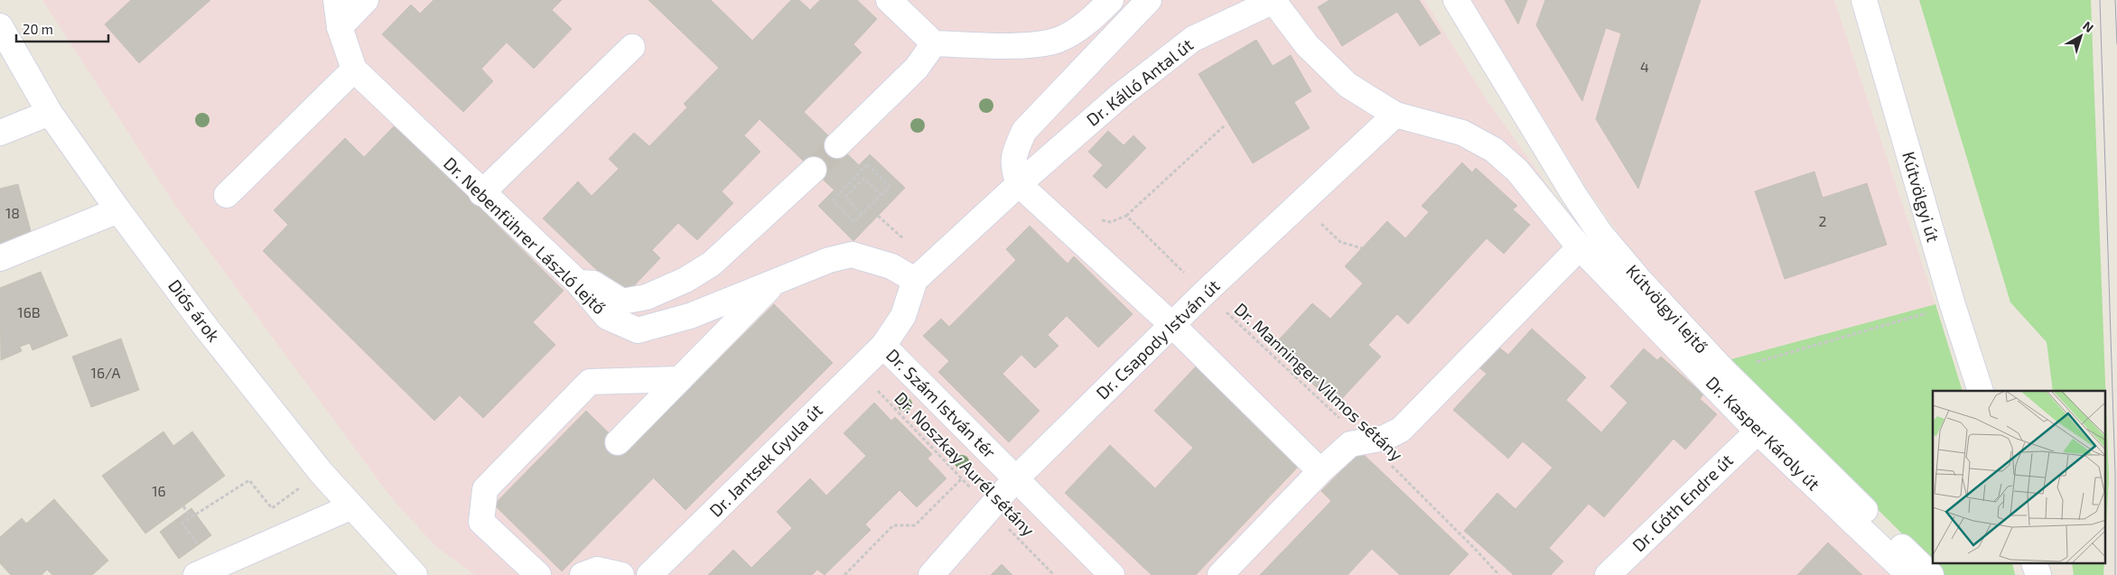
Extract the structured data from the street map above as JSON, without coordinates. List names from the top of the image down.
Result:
{
  "streets": {
    "street": [
      "Dr. Kálló Antal út",
      "Kútvölgyi út",
      "Dr. Nebenführer László lejtő",
      "Kútvölgyi lejtő",
      "Diós árok",
      "Dr. Csapody István út",
      "Dr. Szám István tér",
      "Dr. Kasper Károly út",
      "Dr. Jantsek Gyula út",
      "Dr. Góth Endre út"
    ],
    "path": ["Dr. Manninger Vilmos sétány", "Dr. Noszkay Aurél sétány"]
  },
  "crossings": [
    ["Dr. Kálló Antal út", "Dr. Szám István tér"],
    ["Dr. Kálló Antal út", "Dr. Kasper Károly út"],
    ["Dr. Nebenführer László lejtő", "Dr. Szám István tér"],
    ["Dr. Csapody István út", "Dr. Manninger Vilmos sétány"],
    ["Dr. Csapody István út", "Dr. Szám István tér"],
    ["Dr. Csapody István út", "Dr. Kasper Károly út"],
    ["Dr. Csapody István út", "Dr. Noszkay Aurél sétány"],
    ["Dr. Szám István tér", "Dr. Jantsek Gyula út"],
    ["Dr. Kasper Károly út", "Dr. Góth Endre út"],
    ["Dr. Jantsek Gyula út", "Dr. Noszkay Aurél sétány"]
  ],
  "house_numbers": [
    "4",
    "18",
    "2",
    "16B",
    "16/A",
    "16"
  ],
  "scale_bar": "20 m",
  "north": "top right"
}
